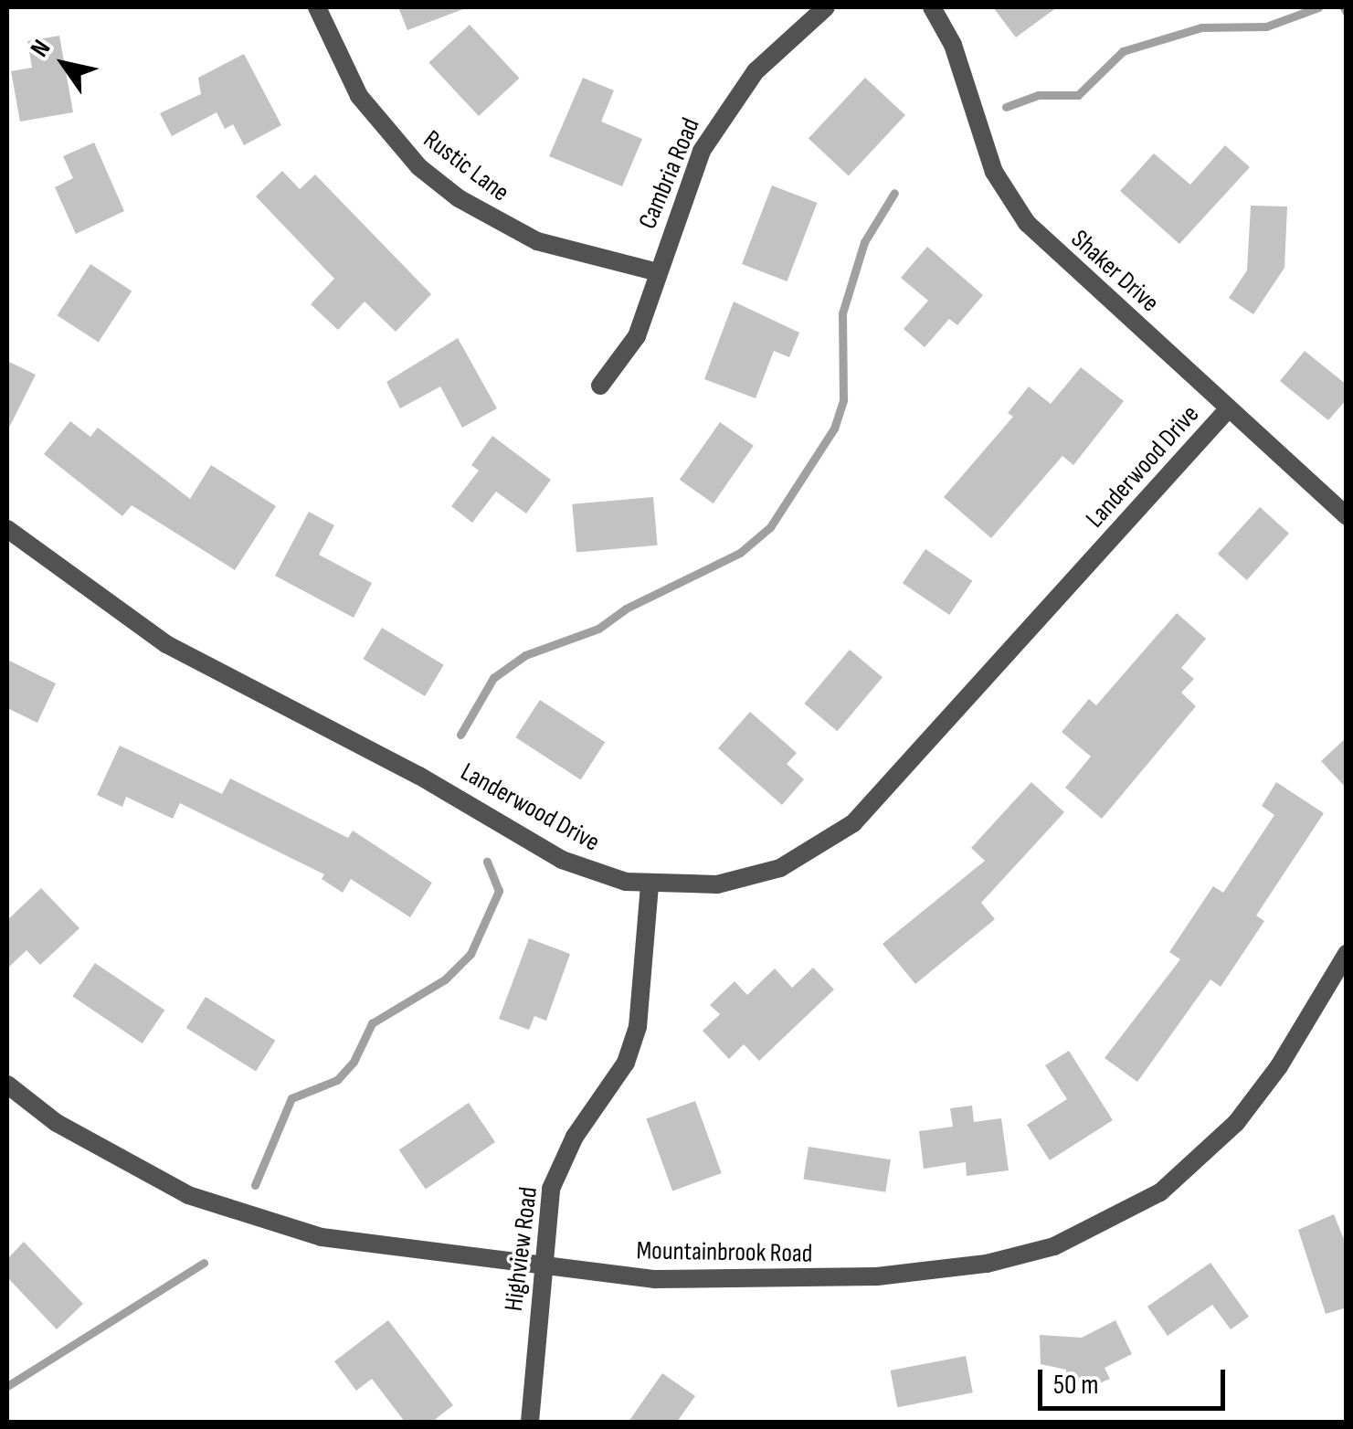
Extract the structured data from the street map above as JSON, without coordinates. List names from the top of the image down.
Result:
{
  "streets": {
    "street": [
      "Rustic Lane",
      "Cambria Road",
      "Shaker Drive",
      "Landerwood Drive",
      "Highview Road",
      "Mountainbrook Road"
    ]
  },
  "crossings": [
    ["Rustic Lane", "Cambria Road"],
    ["Shaker Drive", "Landerwood Drive"],
    ["Landerwood Drive", "Highview Road"],
    ["Highview Road", "Mountainbrook Road"]
  ],
  "scale_bar": "50 m",
  "north": "top left"
}
